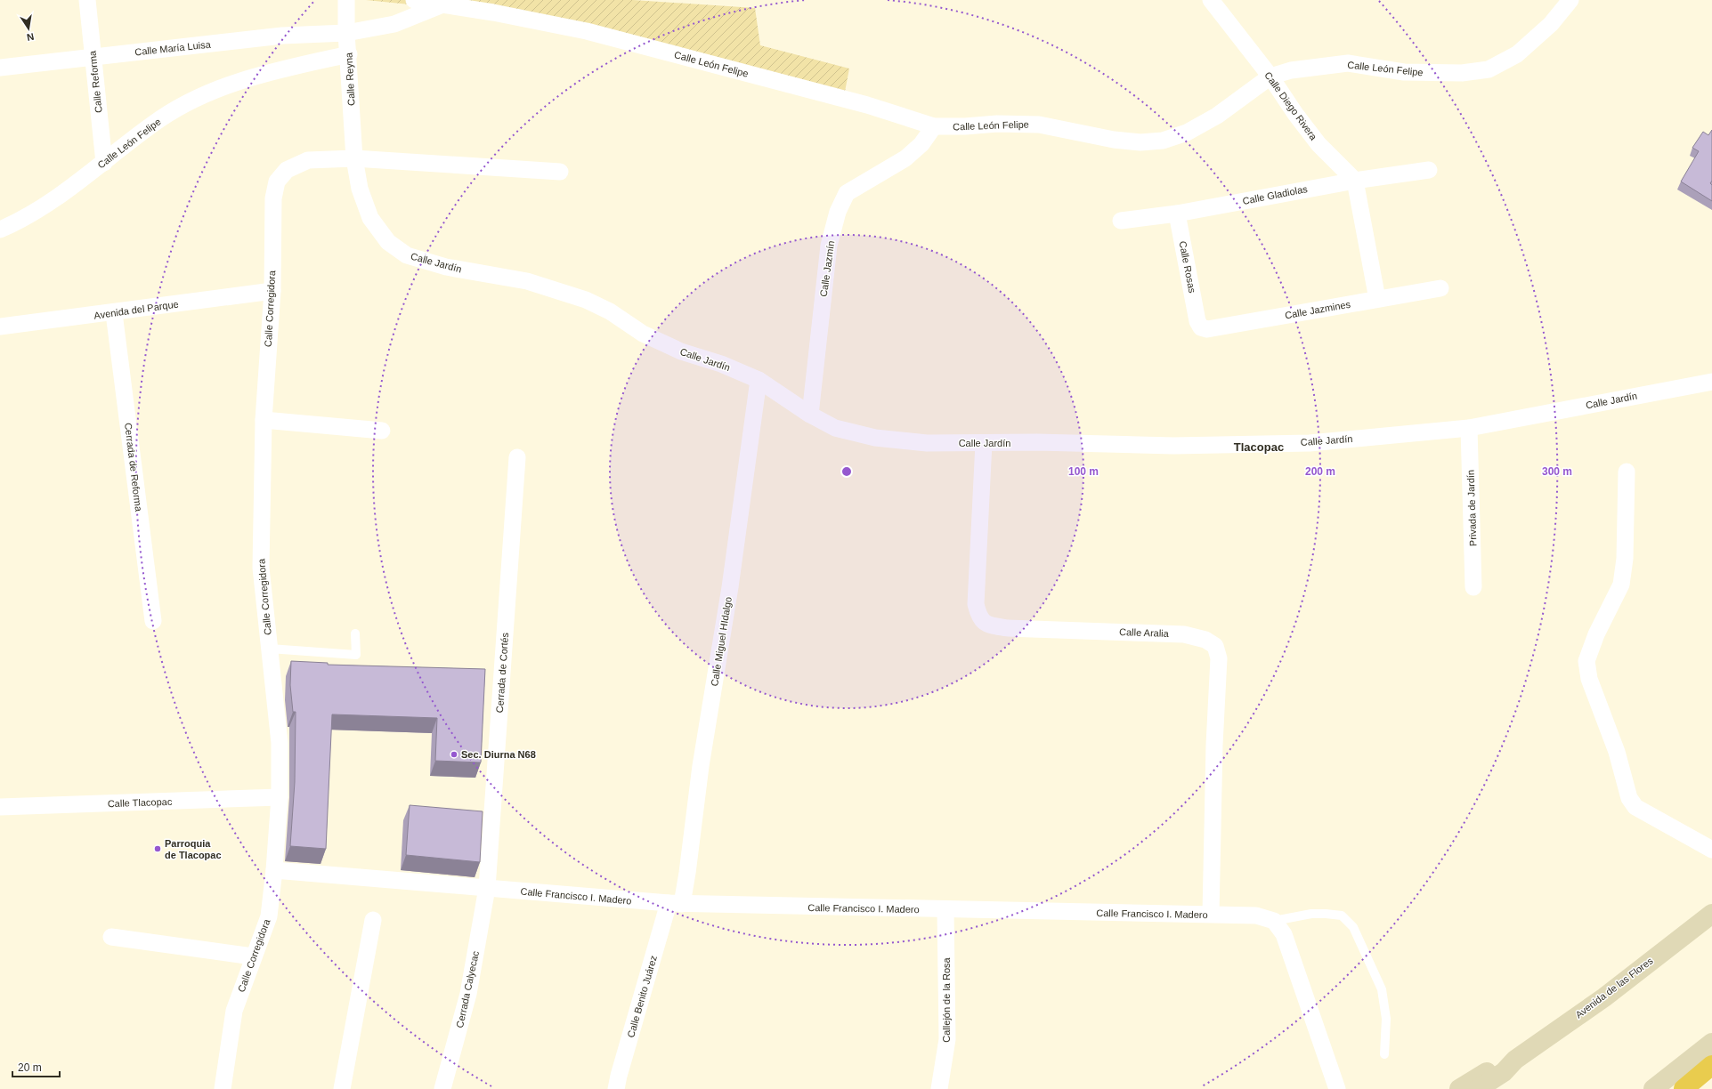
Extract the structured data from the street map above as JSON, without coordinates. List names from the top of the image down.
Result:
{
  "streets": {
    "street": [
      "Calle María Luisa",
      "Calle León Felipe",
      "Calle Reyna",
      "Calle Reforma",
      "Calle Diego Rivera",
      "Calle Gladiolas",
      "Calle Jardín",
      "Calle Rosas",
      "Calle Jazmín",
      "Calle Corregidora",
      "Avenida del Parque",
      "Calle Jazmines",
      "Cerrada de Reforma",
      "Privada de Jardín",
      "Calle Aralia",
      "Calle Miguel HIdalgo",
      "Cerrada de Cortés",
      "Calle Tlacopac",
      "Calle Francisco I. Madero",
      "Avenida de las Flores",
      "Cerrada Calyecac",
      "Calle Benito Juárez",
      "Callejón de la Rosa"
    ]
  },
  "crossings": [
    ["Calle María Luisa", "Calle León Felipe"],
    ["Calle María Luisa", "Calle Reyna"],
    ["Calle María Luisa", "Calle Reforma"],
    ["Calle León Felipe", "Calle Reyna"],
    ["Calle León Felipe", "Calle Reforma"],
    ["Calle León Felipe", "Calle Diego Rivera"],
    ["Calle León Felipe", "Calle Jazmín"],
    ["Calle Reyna", "Calle Jardín"],
    ["Calle Reyna", "Calle Corregidora"],
    ["Calle Diego Rivera", "Calle Gladiolas"],
    ["Calle Gladiolas", "Calle Rosas"],
    ["Calle Jardín", "Calle Jazmín"],
    ["Calle Jardín", "Calle Corregidora"],
    ["Calle Jardín", "Privada de Jardín"],
    ["Calle Jardín", "Calle Aralia"],
    ["Calle Jardín", "Calle Miguel HIdalgo"],
    ["Calle Rosas", "Calle Jazmines"],
    ["Calle Corregidora", "Avenida del Parque"],
    ["Calle Corregidora", "Calle Tlacopac"],
    ["Calle Corregidora", "Calle Francisco I. Madero"],
    ["Avenida del Parque", "Cerrada de Reforma"],
    ["Calle Aralia", "Calle Francisco I. Madero"],
    ["Calle Miguel HIdalgo", "Calle Francisco I. Madero"],
    ["Calle Miguel HIdalgo", "Calle Benito Juárez"],
    ["Cerrada de Cortés", "Calle Francisco I. Madero"],
    ["Cerrada de Cortés", "Cerrada Calyecac"],
    ["Calle Francisco I. Madero", "Cerrada Calyecac"],
    ["Calle Francisco I. Madero", "Calle Benito Juárez"],
    ["Calle Francisco I. Madero", "Callejón de la Rosa"]
  ],
  "districts": ["Tlacopac"],
  "places": ["Sec. Diurna N68", "Parroquia de Tlacopac"],
  "scale_bar": "20 m",
  "north": "bottom",
  "rings": ["100 m", "200 m", "300 m"]
}
